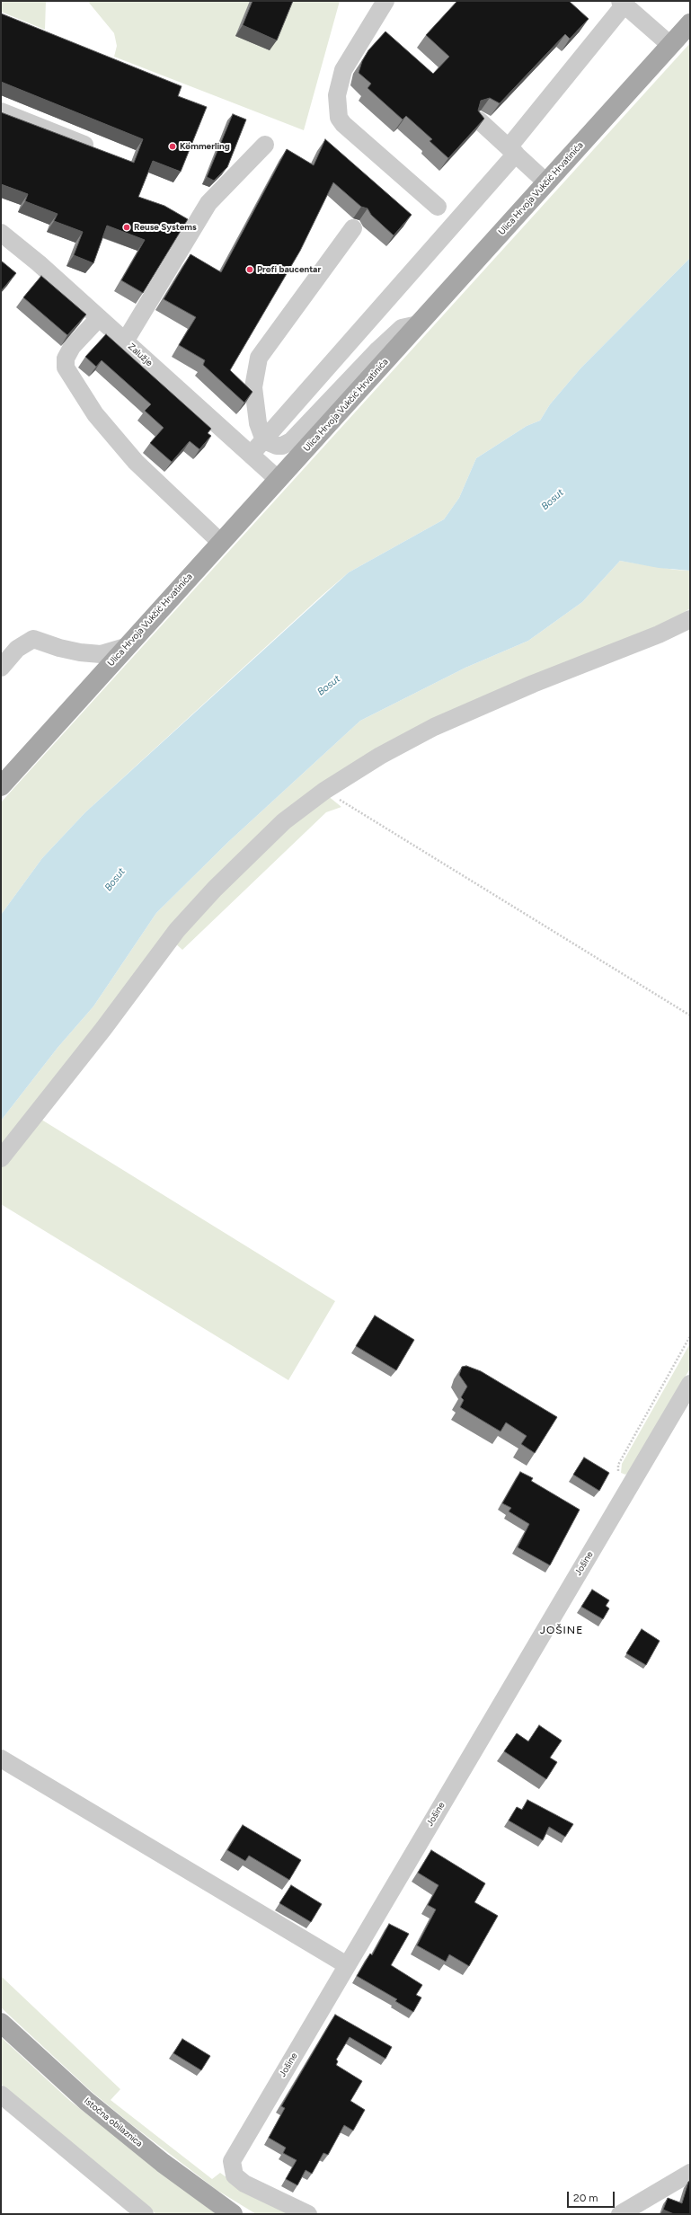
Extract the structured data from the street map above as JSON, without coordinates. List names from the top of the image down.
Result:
{
  "streets": {
    "main road": ["Ulica Hrvoja Vukčić Hrvatinića", "Istočna obilaznica"],
    "street": ["Zalužje", "Jošine"]
  },
  "crossings": [
    ["Ulica Hrvoja Vukčić Hrvatinića", "Zalužje"]
  ],
  "districts": ["JOŠINE"],
  "water": ["Bosut"],
  "places": ["Kömmerling", "Reuse Systems", "Profi baucentar"],
  "scale_bar": "20 m"
}
